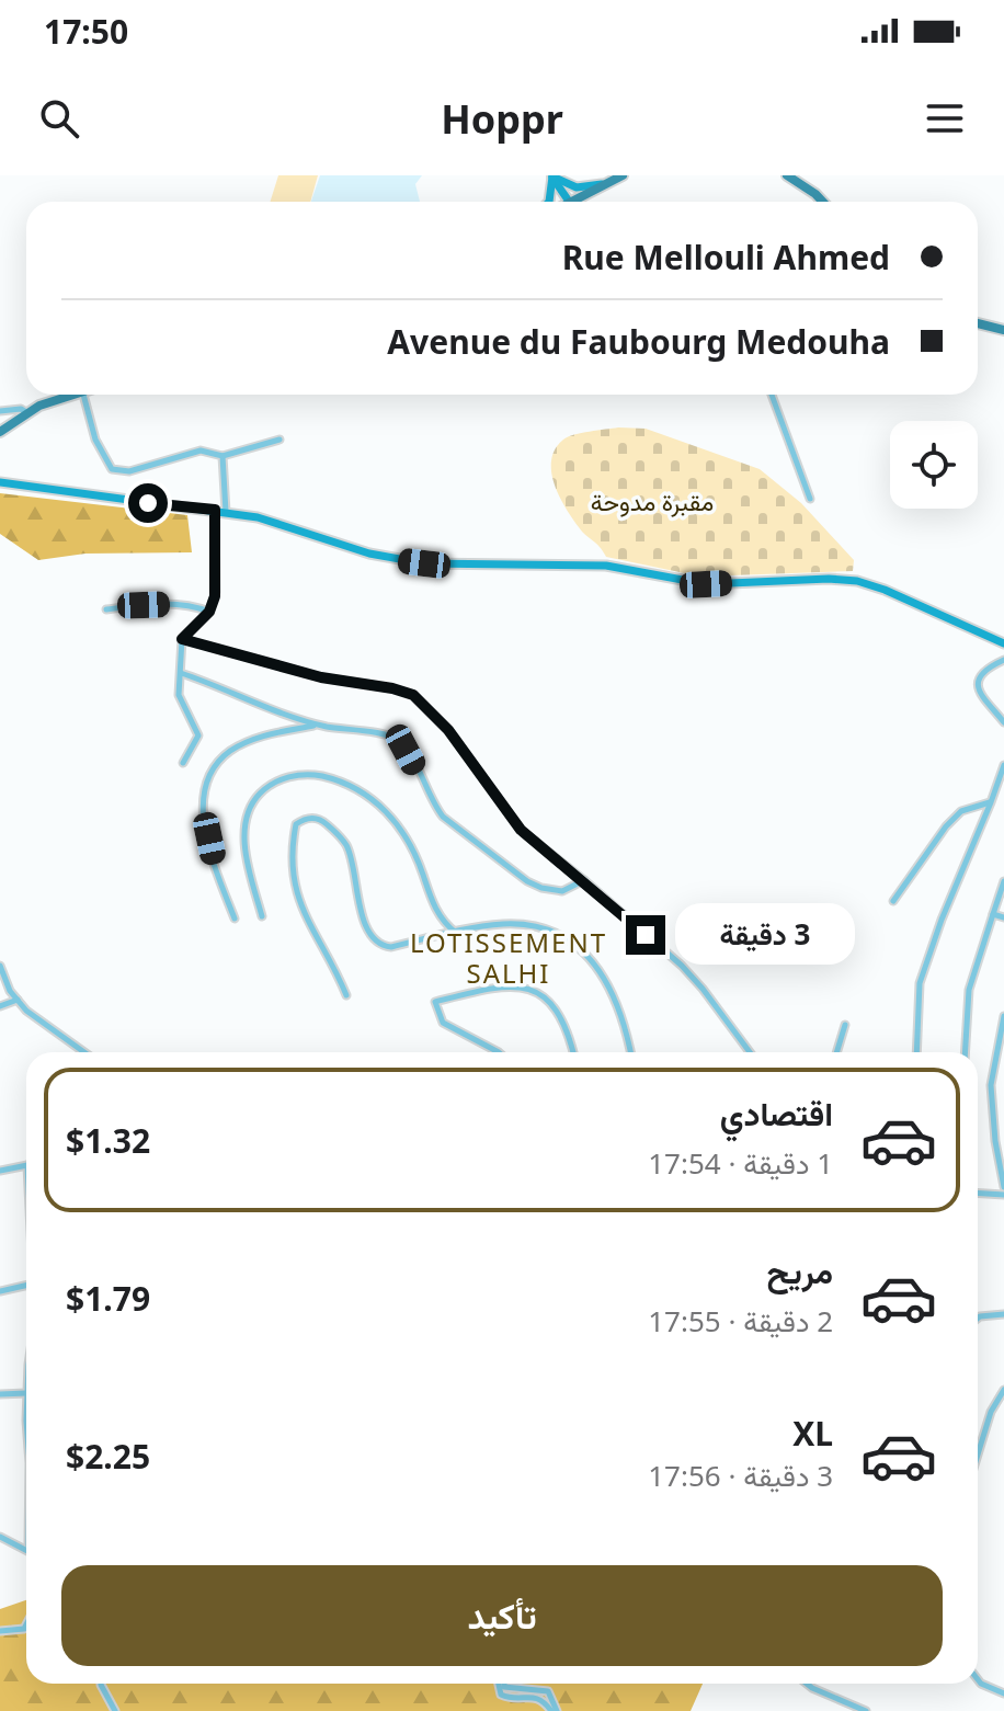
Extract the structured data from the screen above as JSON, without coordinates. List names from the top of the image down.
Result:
{
  "districts": ["LOTISSEMENT SALHI"],
  "parks": ["مقبرة مدوحة"],
  "page": {
    "status": "17:50",
    "header": "Hoppr",
    "banner": ["Rue Mellouli Ahmed", "Avenue du Faubourg Medouha"],
    "bubble": "3 دقيقة",
    "list": [
      {
        "name": "اقتصادي",
        "note": "1 دقيقة · 17:54",
        "value": "$1.32"
      },
      {
        "name": "مريح",
        "note": "2 دقيقة · 17:55",
        "value": "$1.79"
      },
      {
        "name": "XL",
        "note": "3 دقيقة · 17:56",
        "value": "$2.25"
      }
    ],
    "buttons": "تأكيد"
  }
}
